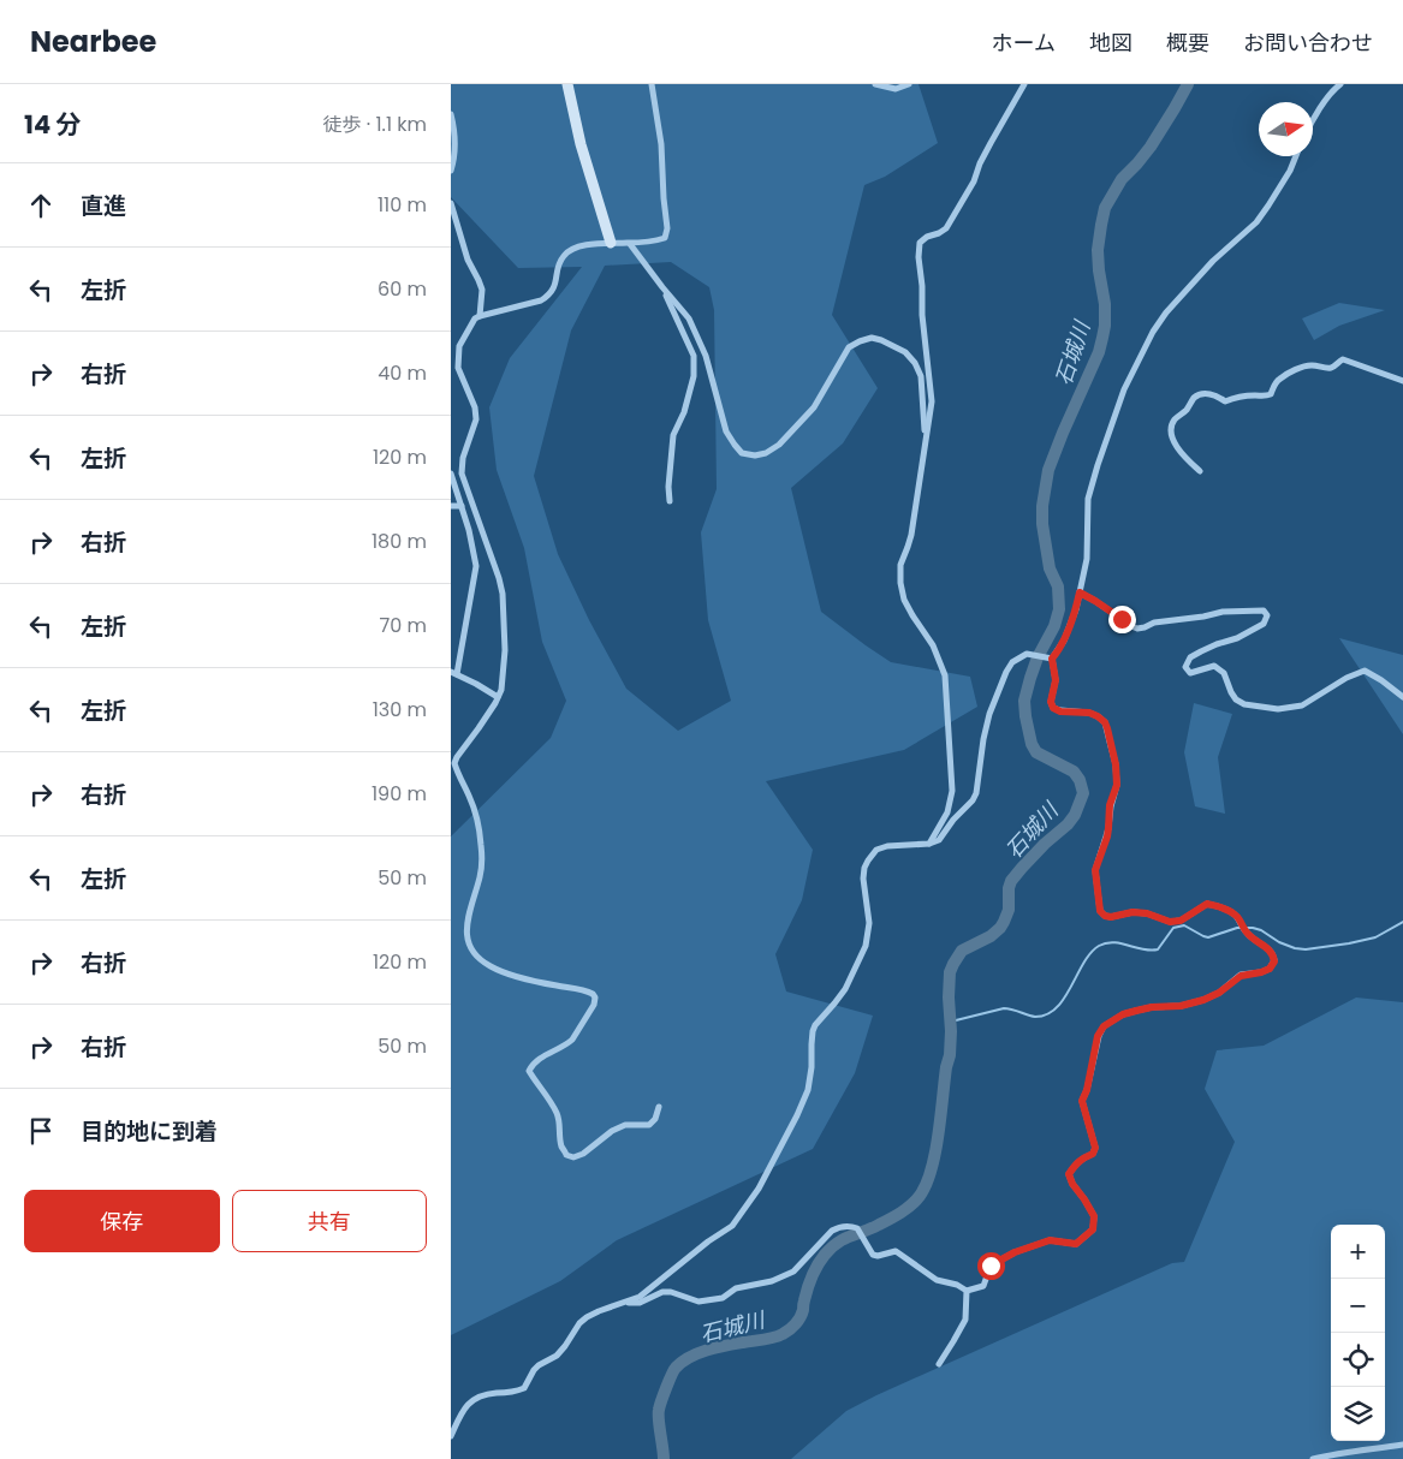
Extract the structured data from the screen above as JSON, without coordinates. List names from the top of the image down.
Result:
{
  "water": ["石城川"],
  "north": "right",
  "page": {
    "header": "Nearbee",
    "nav": [
      "ホーム",
      "地図",
      "概要",
      "お問い合わせ"
    ],
    "heading": ["14 分", "徒歩 · 1.1 km"],
    "list": [
      ["直進", "110 m"],
      ["左折", "60 m"],
      ["右折", "40 m"],
      ["左折", "120 m"],
      ["右折", "180 m"],
      ["左折", "70 m"],
      ["左折", "130 m"],
      ["右折", "190 m"],
      ["左折", "50 m"],
      ["右折", "120 m"],
      ["右折", "50 m"],
      "目的地に到着"
    ],
    "buttons": ["保存", "共有"],
    "map_buttons": ["+", "−"]
  }
}
